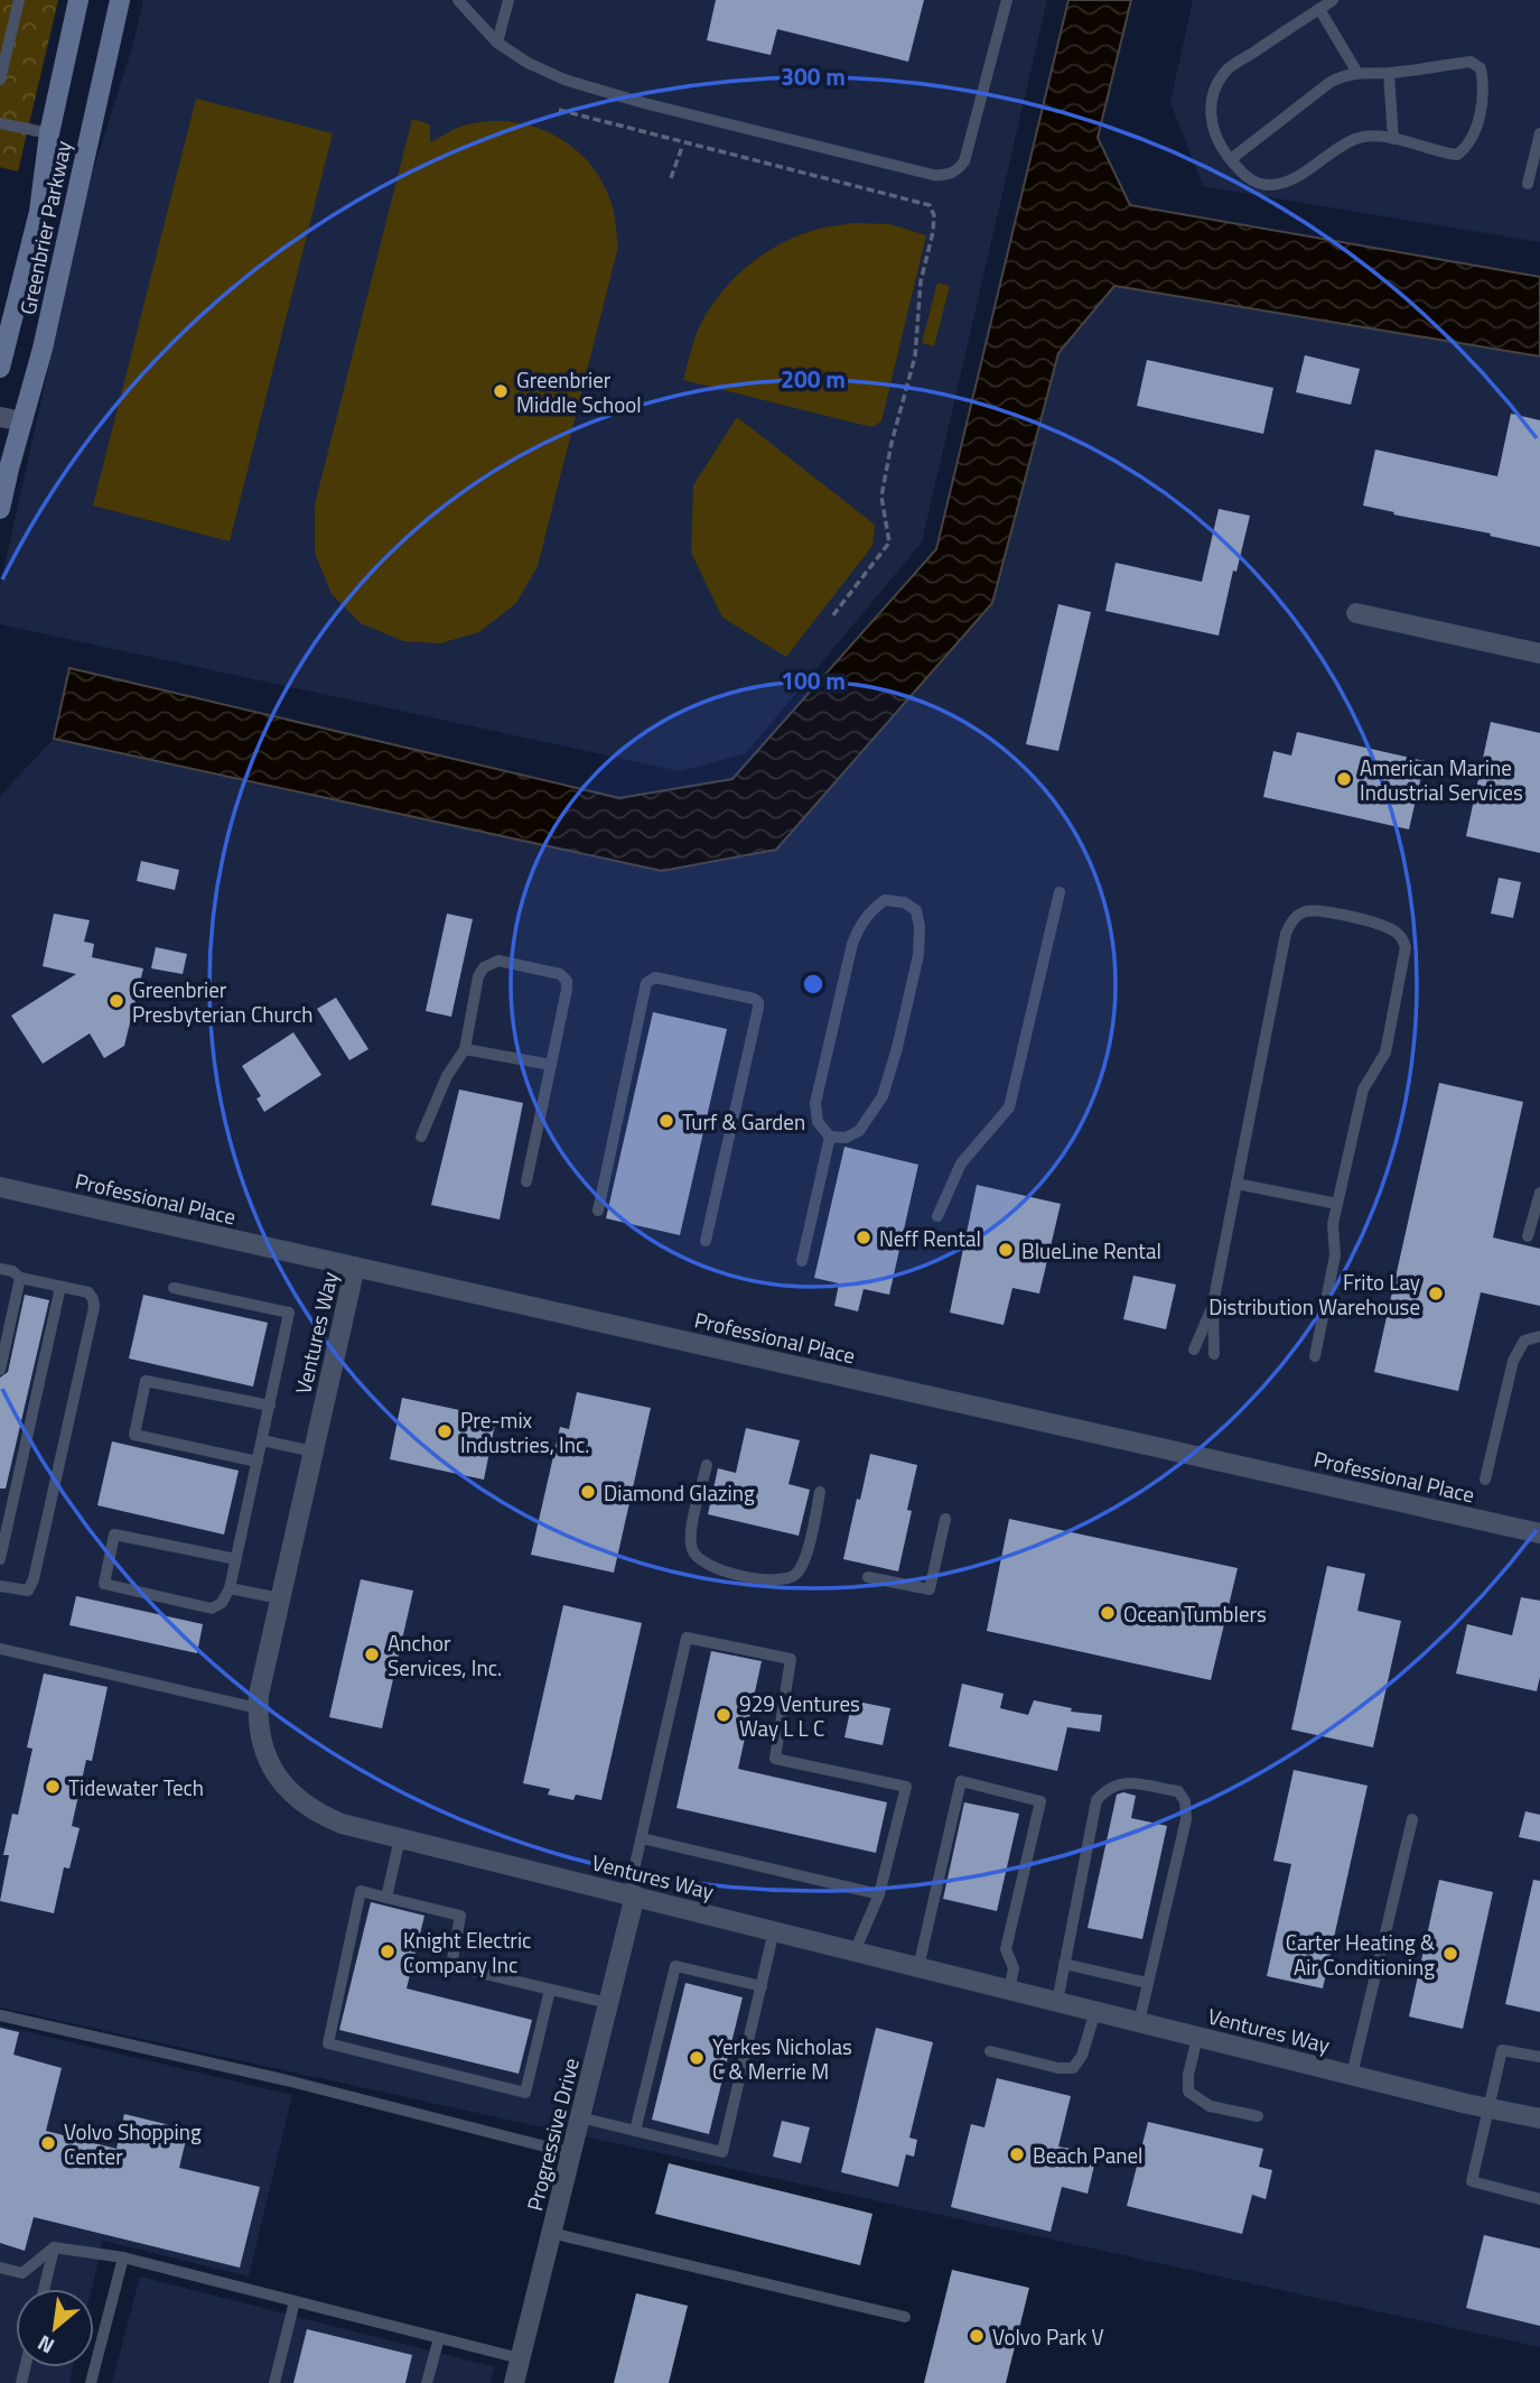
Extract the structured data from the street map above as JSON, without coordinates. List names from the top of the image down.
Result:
{
  "streets": {
    "main road": ["Greenbrier Parkway"],
    "street": ["Professional Place", "Ventures Way", "Progressive Drive"]
  },
  "crossings": [
    ["Professional Place", "Ventures Way"],
    ["Ventures Way", "Progressive Drive"]
  ],
  "places": [
    "Greenbrier Middle School",
    "American Marine Industrial Services",
    "Greenbrier Presbyterian Church",
    "Turf & Garden",
    "Neff Rental",
    "BlueLine Rental",
    "Frito Lay Distribution Warehouse",
    "Pre-mix Industries, Inc.",
    "Diamond Glazing",
    "Ocean Tumblers",
    "Anchor Services, Inc.",
    "929 Ventures Way L L C",
    "Tidewater Tech",
    "Knight Electric Company Inc",
    "Carter Heating & Air Conditioning",
    "Yerkes Nicholas C & Merrie M",
    "Volvo Shopping Center",
    "Beach Panel",
    "Volvo Park V"
  ],
  "north": "bottom left",
  "rings": ["300 m", "200 m", "100 m"]
}
